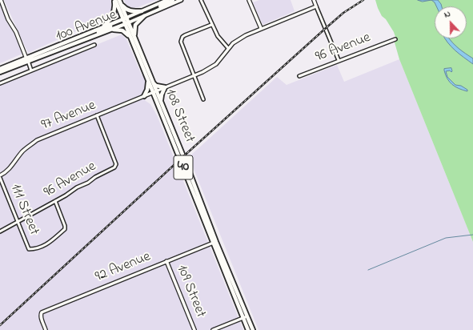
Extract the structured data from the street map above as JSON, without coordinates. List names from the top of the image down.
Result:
{
  "streets": {
    "main road": ["100 Avenue", "108 Street", "40"],
    "street": [
      "96 Avenue",
      "97 Avenue",
      "111 Street",
      "92 Avenue",
      "109 Street"
    ]
  },
  "crossings": [
    ["100 Avenue", "108 Street"],
    ["96 Avenue", "97 Avenue"],
    ["96 Avenue", "111 Street"],
    ["97 Avenue", "108 Street"],
    ["108 Street", "92 Avenue"],
    ["92 Avenue", "109 Street"]
  ],
  "north": "top"
}
